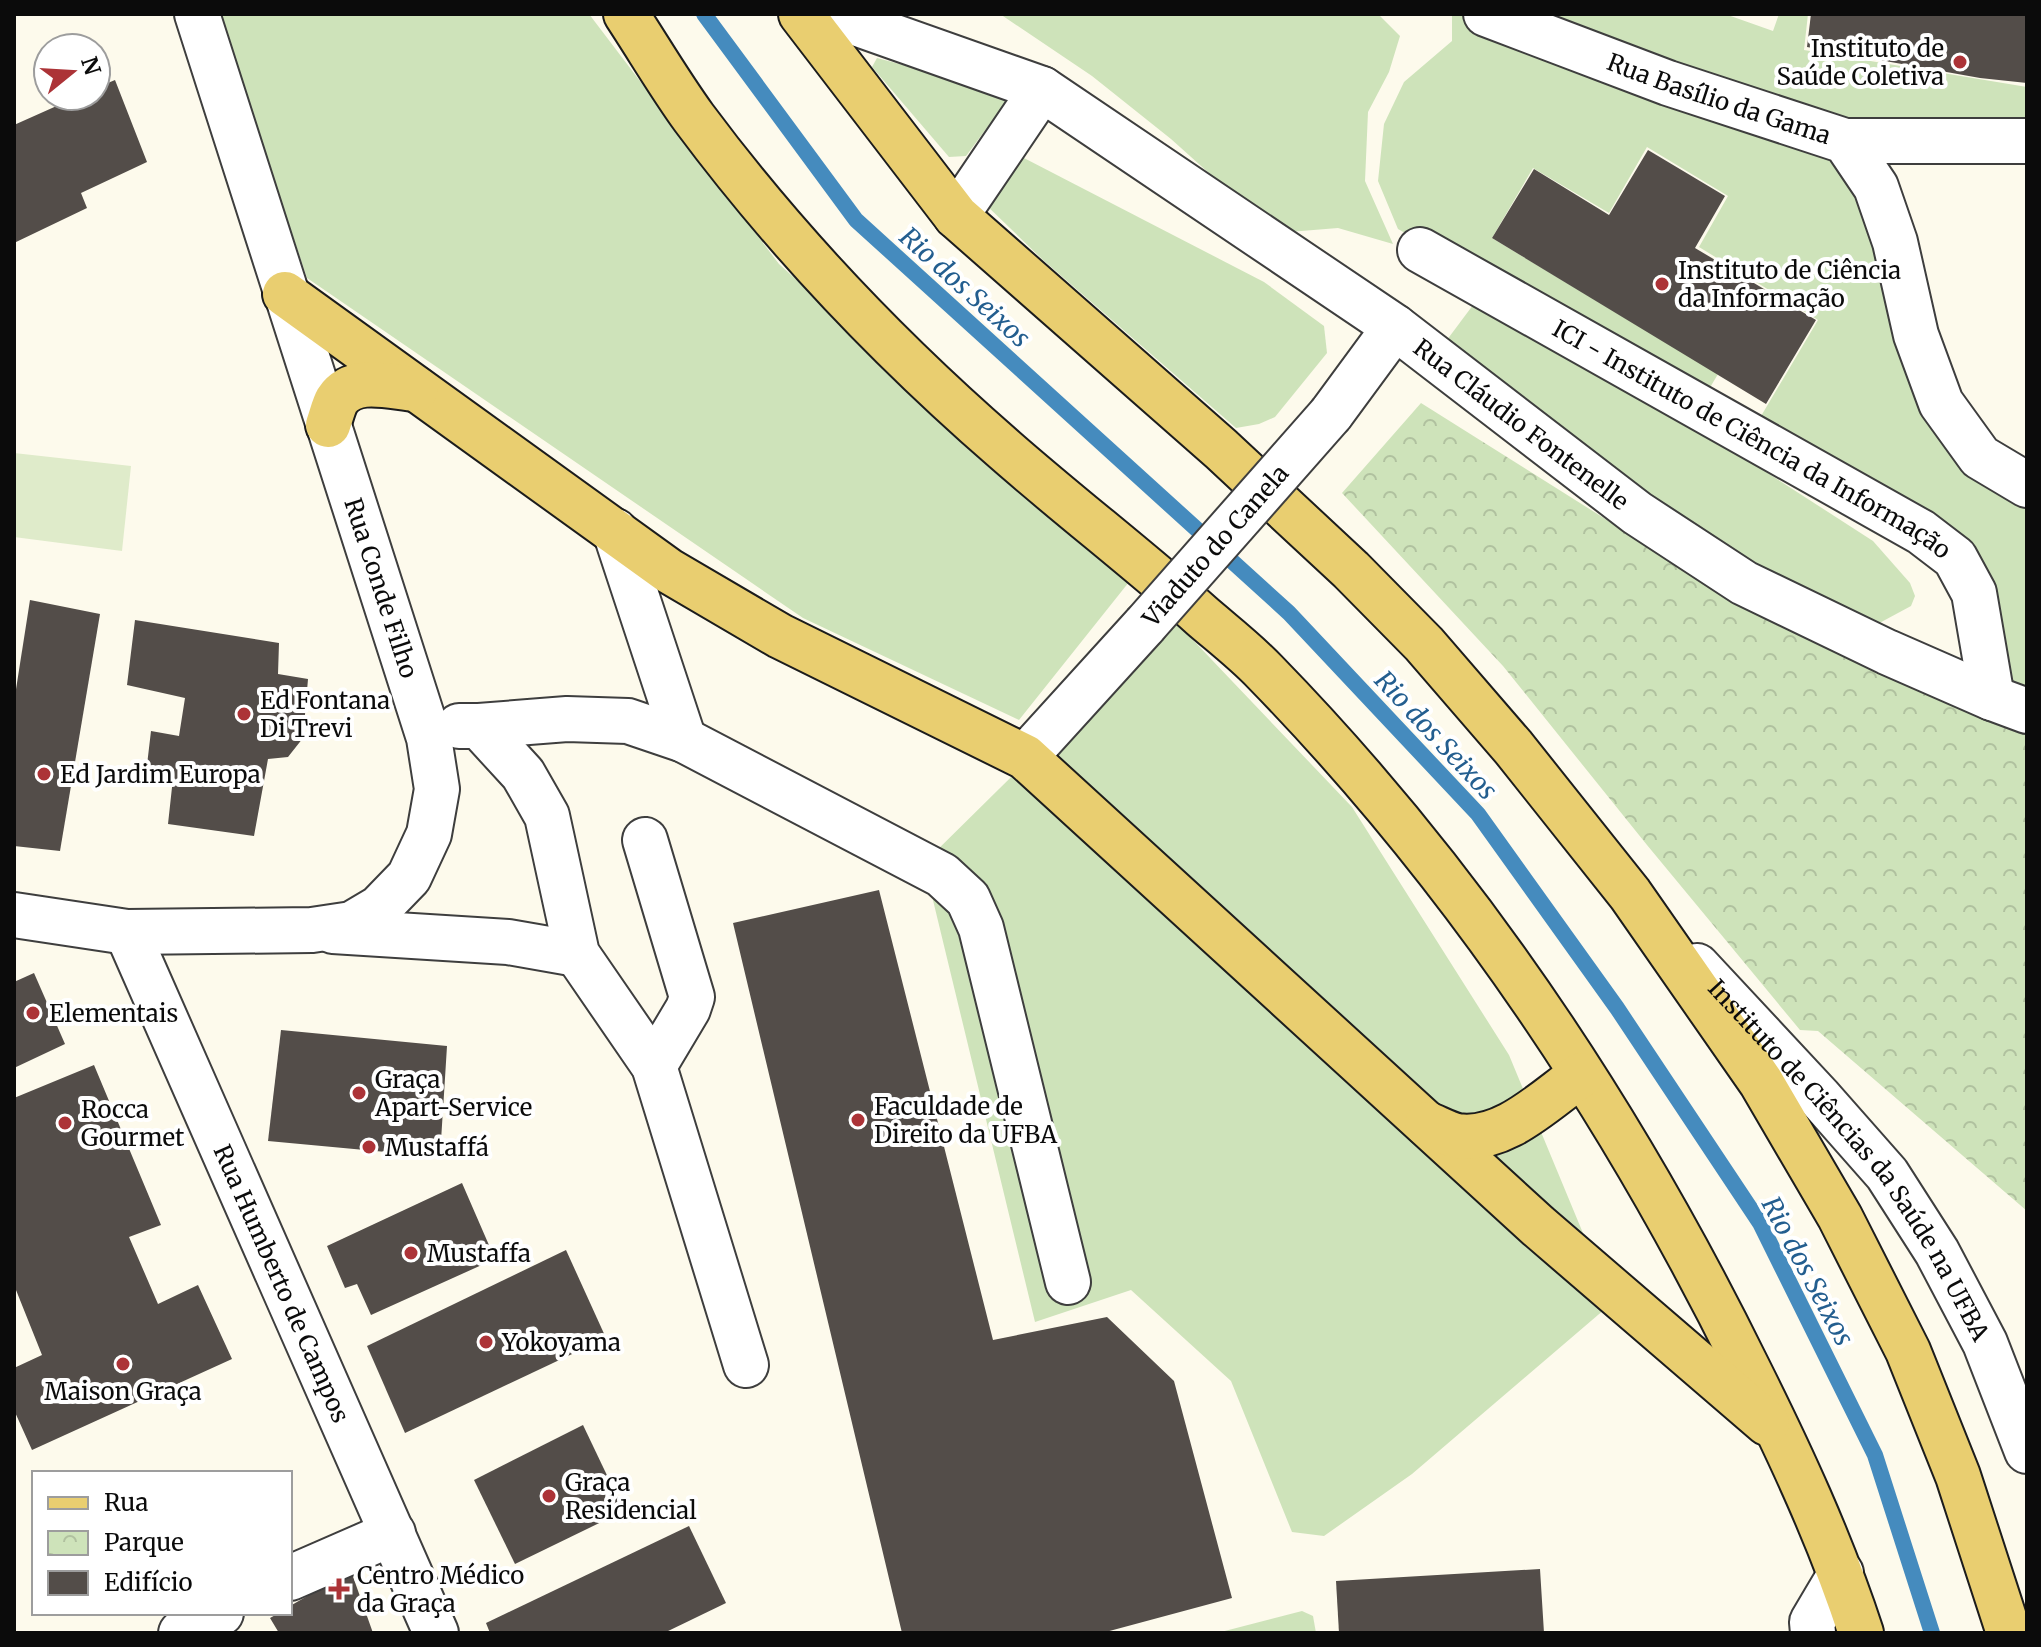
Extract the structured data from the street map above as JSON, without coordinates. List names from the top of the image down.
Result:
{
  "streets": {
    "street": [
      "Rua Basílio da Gama",
      "Rua Cláudio Fontenelle",
      "ICI - Instituto de Ciência da Informação",
      "Viaduto do Canela",
      "Rua Conde Filho",
      "Instituto de Ciências da Saúde na UFBA",
      "Rua Humberto de Campos"
    ]
  },
  "crossings": [
    ["Rua Cláudio Fontenelle", "ICI - Instituto de Ciência da Informação"],
    ["Rua Cláudio Fontenelle", "Viaduto do Canela"],
    ["Rua Conde Filho", "Rua Humberto de Campos"]
  ],
  "water": ["Rio dos Seixos"],
  "places": {
    "other": [
      "Instituto de Saúde Coletiva",
      "Instituto de Ciência da Informação",
      "Ed Fontana Di Trevi",
      "Ed Jardim Europa",
      "Elementais",
      "Graça Apart-Service",
      "Faculdade de Direito da UFBA",
      "Rocca Gourmet",
      "Mustaffá",
      "Mustaffa",
      "Yokoyama",
      "Maison Graça",
      "Graça Residencial"
    ],
    "health": ["Centro Médico da Graça"]
  },
  "legend": ["Rua", "Parque", "Edifício"],
  "north": "right"
}
